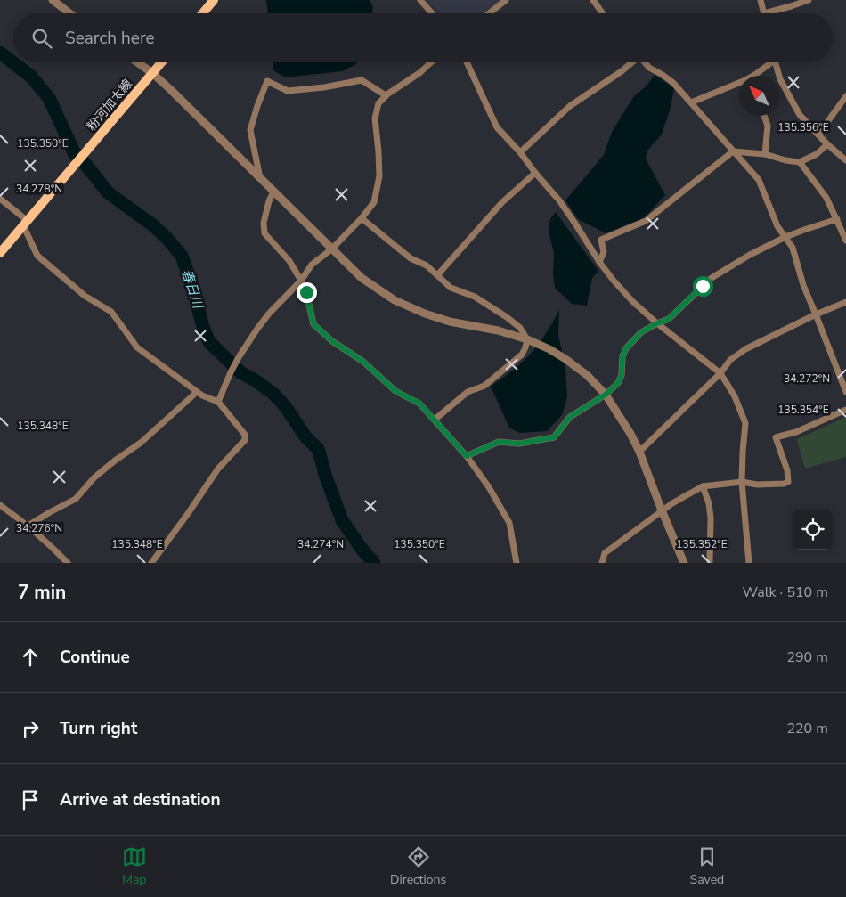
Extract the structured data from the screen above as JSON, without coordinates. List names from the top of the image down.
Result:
{
  "streets": {
    "main road": ["粉河加太線"]
  },
  "water": ["春日川"],
  "north": "top left",
  "page": {
    "search": "Search here",
    "heading": ["7 min", "Walk · 510 m"],
    "list": [
      ["Continue", "290 m"],
      ["Turn right", "220 m"],
      "Arrive at destination"
    ],
    "nav": ["Map", "Directions", "Saved"]
  },
  "coordinates": [
    "135.356°E",
    "135.350°E",
    "34.278°N",
    "34.272°N",
    "135.354°E",
    "135.348°E",
    "34.276°N",
    "34.274°N",
    "135.352°E"
  ]
}
